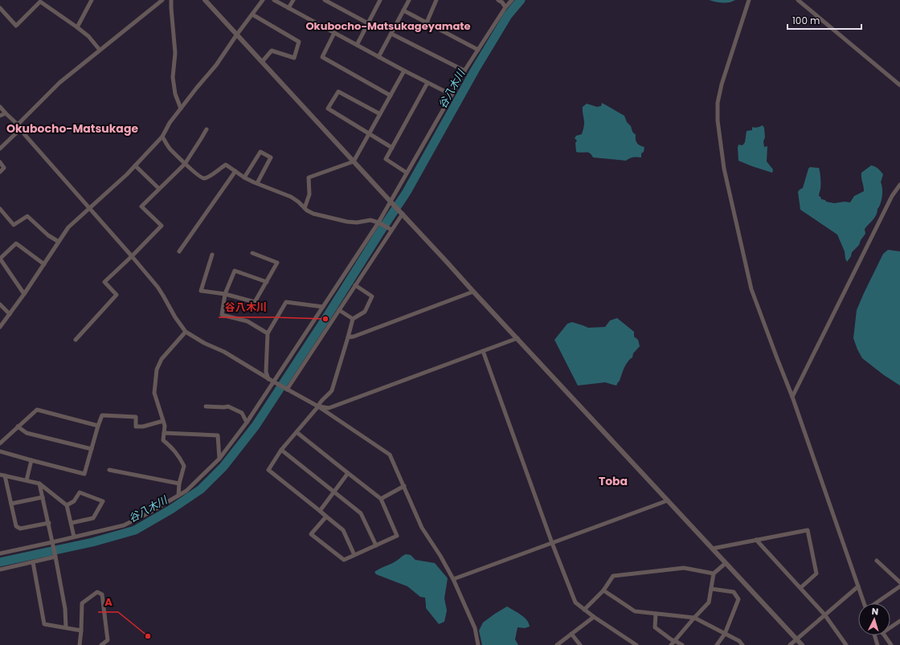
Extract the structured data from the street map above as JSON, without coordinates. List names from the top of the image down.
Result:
{
  "districts": ["Okubocho-Matsukageyamate", "Okubocho-Matsukage", "Toba"],
  "water": ["谷八木川"],
  "places": ["谷八木川", "A"],
  "scale_bar": "100 m",
  "north": "top"
}
